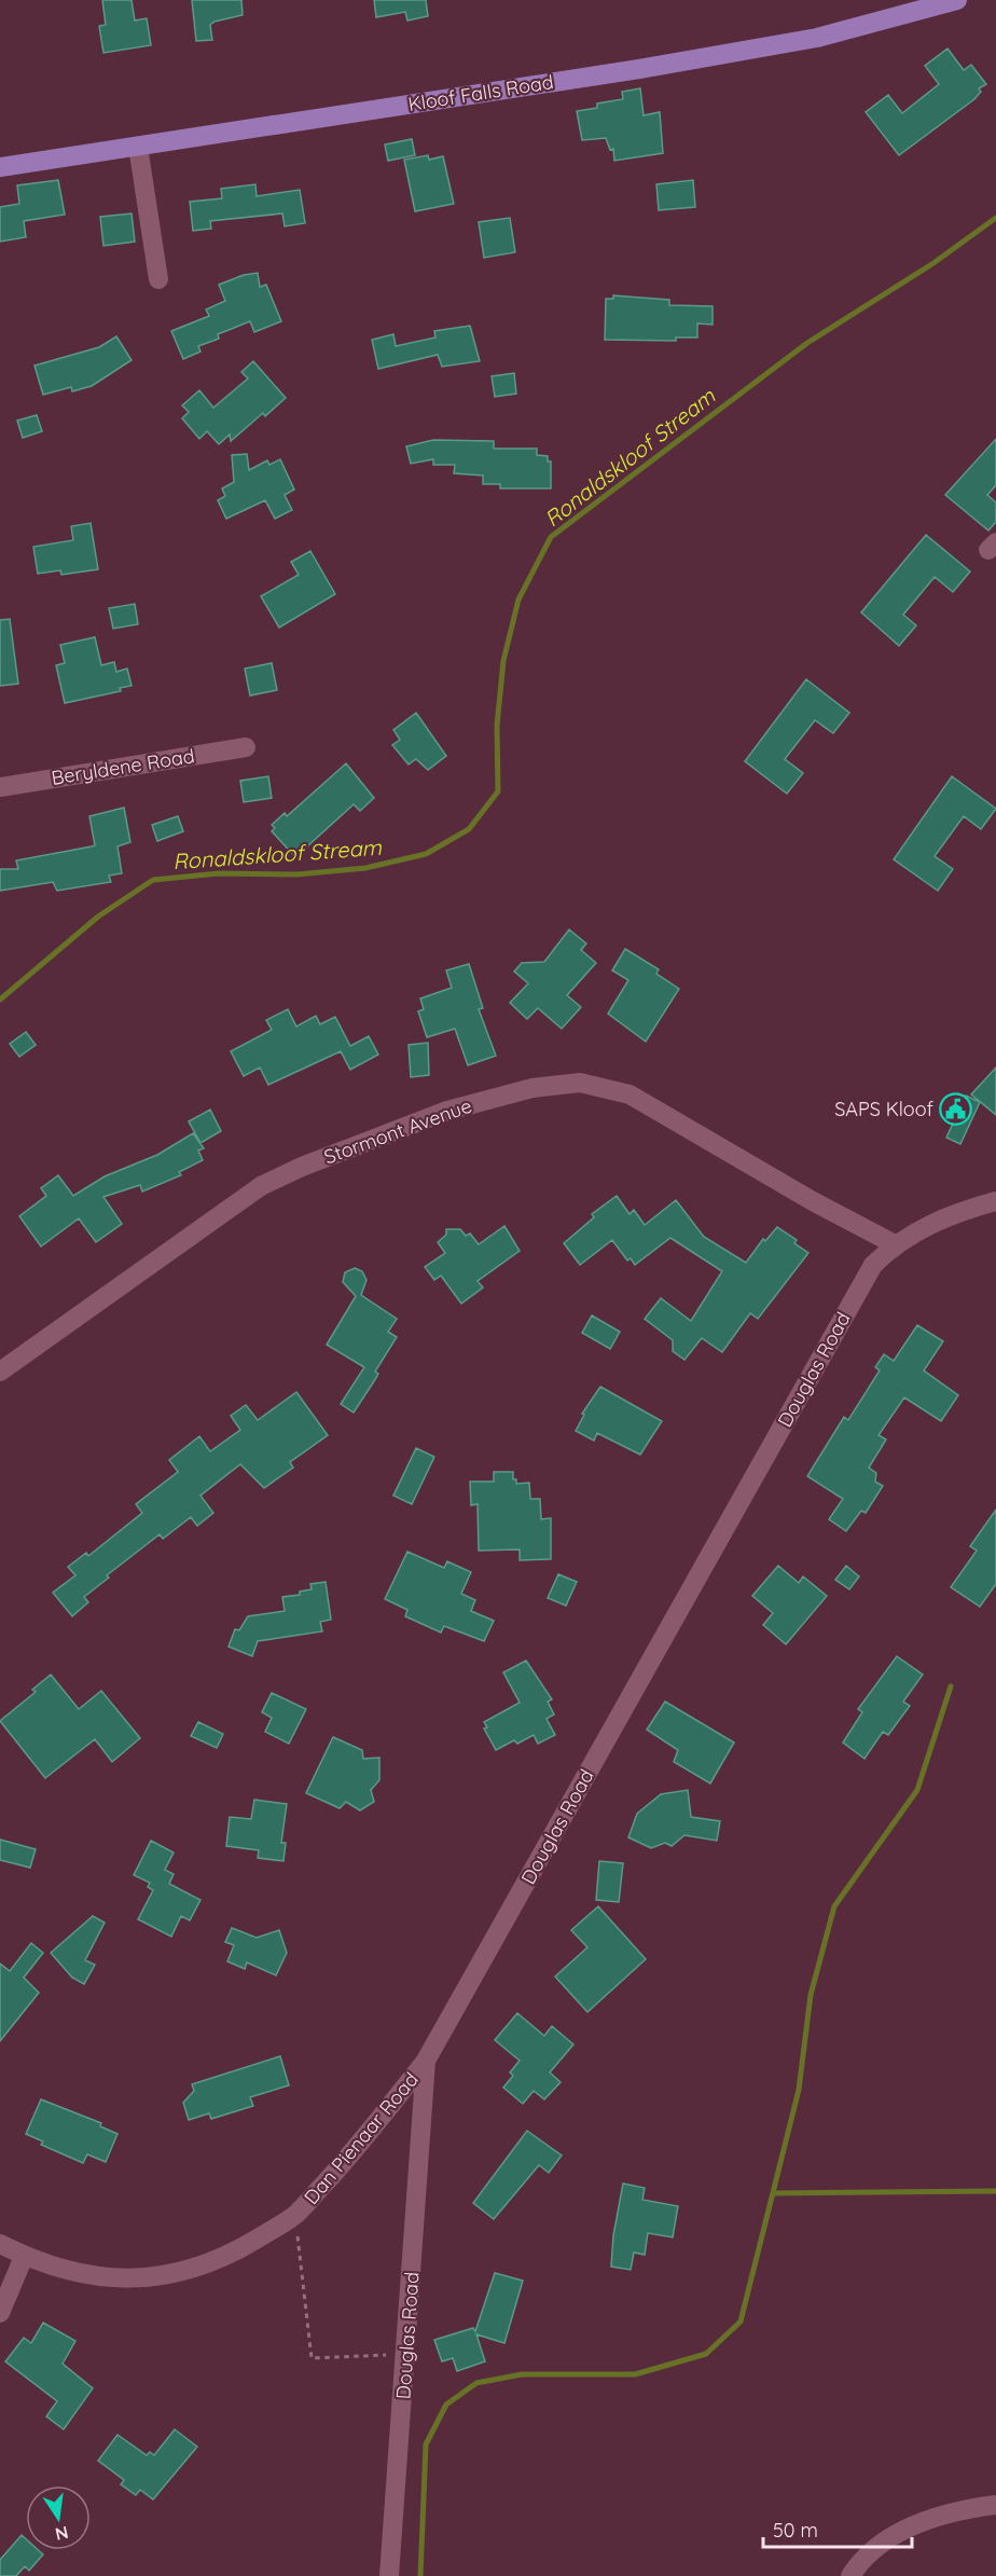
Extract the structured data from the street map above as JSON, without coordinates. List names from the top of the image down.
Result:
{
  "streets": {
    "main road": ["Kloof Falls Road"],
    "street": [
      "Beryldene Road",
      "Stormont Avenue",
      "Douglas Road",
      "Dan Pienaar Road"
    ]
  },
  "crossings": [
    ["Stormont Avenue", "Douglas Road"],
    ["Douglas Road", "Dan Pienaar Road"]
  ],
  "water": ["Ronaldskloof Stream"],
  "places": {
    "public building": ["SAPS Kloof"]
  },
  "scale_bar": "50 m",
  "north": "bottom"
}
